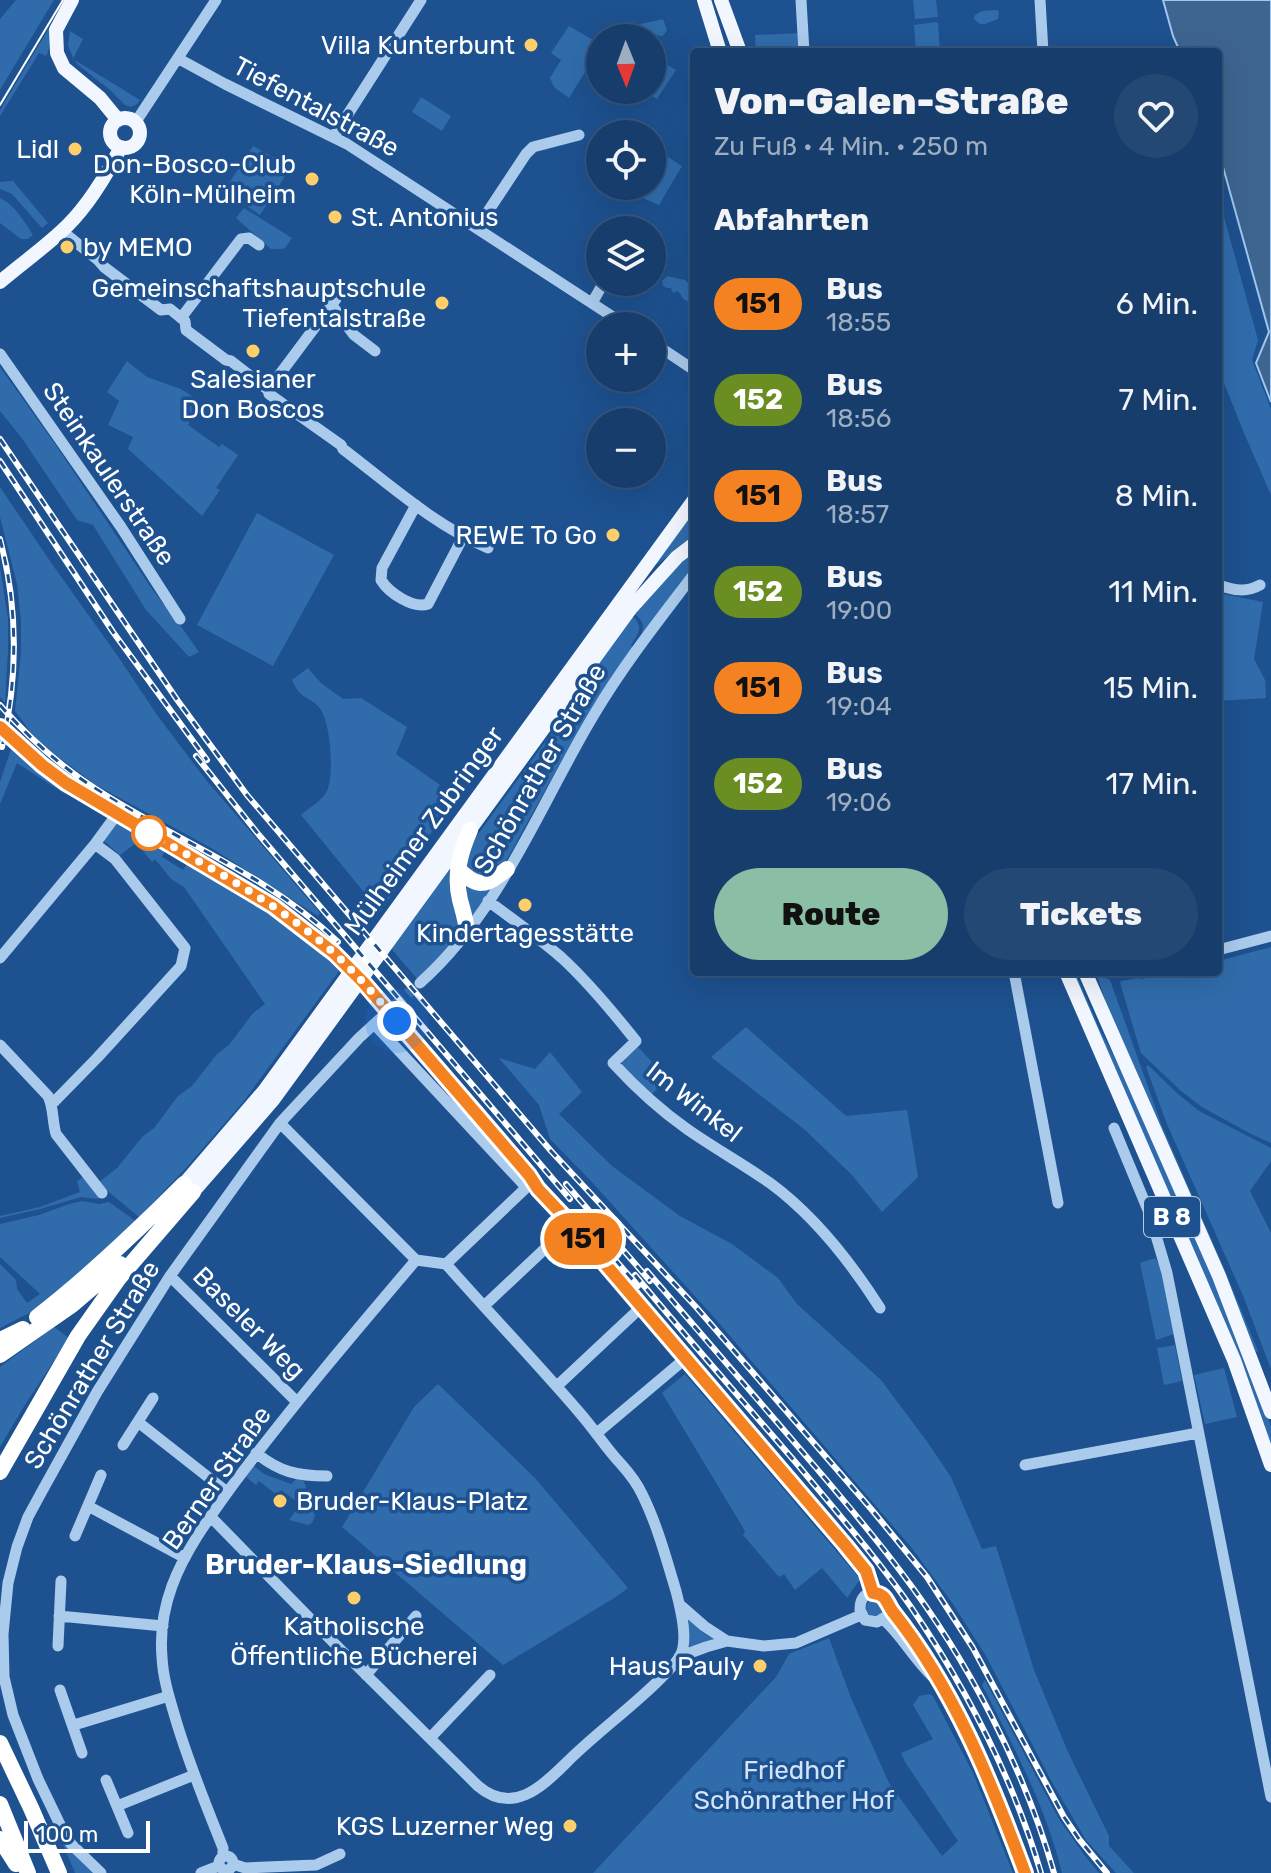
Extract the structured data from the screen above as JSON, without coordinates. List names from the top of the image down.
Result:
{
  "streets": {
    "main road": ["Mülheimer Zubringer", "B 8"],
    "street": [
      "Tiefentalstraße",
      "Steinkaulerstraße",
      "Schönrather Straße",
      "Im Winkel",
      "Baseler Weg",
      "Berner Straße"
    ]
  },
  "crossings": [
    ["Schönrather Straße", "Im Winkel"],
    ["Schönrather Straße", "Baseler Weg"],
    ["Baseler Weg", "Berner Straße"]
  ],
  "districts": ["Bruder-Klaus-Siedlung"],
  "parks": ["Friedhof Schönrather Hof"],
  "places": [
    "Villa Kunterbunt",
    "Lidl",
    "Don-Bosco-Club Köln-Mülheim",
    "St. Antonius",
    "by MEMO",
    "Gemeinschaftshauptschule Tiefentalstraße",
    "Salesianer Don Boscos",
    "REWE To Go",
    "Kindertagesstätte",
    "Bruder-Klaus-Platz",
    "Katholische Öffentliche Bücherei",
    "Haus Pauly",
    "KGS Luzerner Weg"
  ],
  "lines": ["bus line 151"],
  "scale_bar": "100 m",
  "north": "bottom",
  "page": {
    "on_map": "151",
    "map_buttons": ["+", "−"],
    "heading": [
      ["Von-Galen-Straße", "Zu Fuß · 4 Min. · 250 m"],
      "Abfahrten"
    ],
    "list": [
      {
        "mark": "151",
        "name": "Bus",
        "note": "18:55",
        "value": "6 Min."
      },
      {
        "mark": "152",
        "name": "Bus",
        "note": "18:56",
        "value": "7 Min."
      },
      {
        "mark": "151",
        "name": "Bus",
        "note": "18:57",
        "value": "8 Min."
      },
      {
        "mark": "152",
        "name": "Bus",
        "note": "19:00",
        "value": "11 Min."
      },
      {
        "mark": "151",
        "name": "Bus",
        "note": "19:04",
        "value": "15 Min."
      },
      {
        "mark": "152",
        "name": "Bus",
        "note": "19:06",
        "value": "17 Min."
      }
    ],
    "buttons": ["Route", "Tickets"],
    "scale": "100 m"
  }
}
